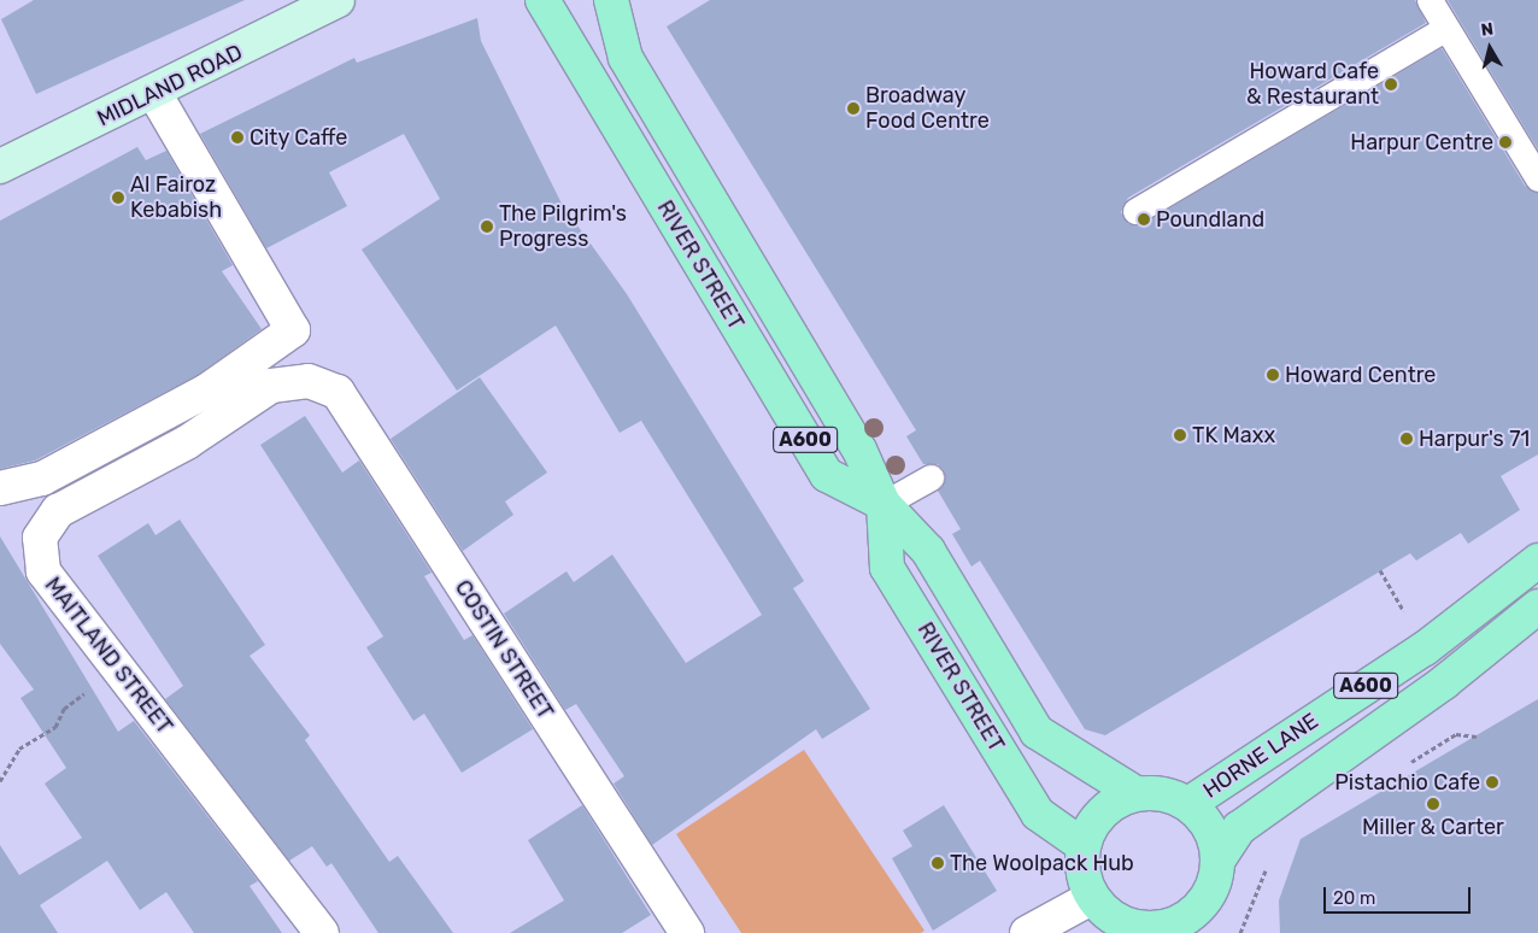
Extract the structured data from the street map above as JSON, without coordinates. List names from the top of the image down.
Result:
{
  "streets": {
    "main road": ["RIVER STREET", "A600", "HORNE LANE"],
    "street": ["MIDLAND ROAD", "COSTIN STREET", "MAITLAND STREET"]
  },
  "crossings": [
    ["RIVER STREET", "HORNE LANE"],
    ["COSTIN STREET", "MAITLAND STREET"]
  ],
  "places": [
    "Howard Cafe & Restaurant",
    "Broadway Food Centre",
    "City Caffe",
    "Harpur Centre",
    "Al Fairoz Kebabish",
    "Poundland",
    "The Pilgrim's Progress",
    "Howard Centre",
    "TK Maxx",
    "Harpur's 71",
    "Pistachio Cafe",
    "Miller & Carter",
    "The Woolpack Hub"
  ],
  "scale_bar": "20 m",
  "north": "top"
}
